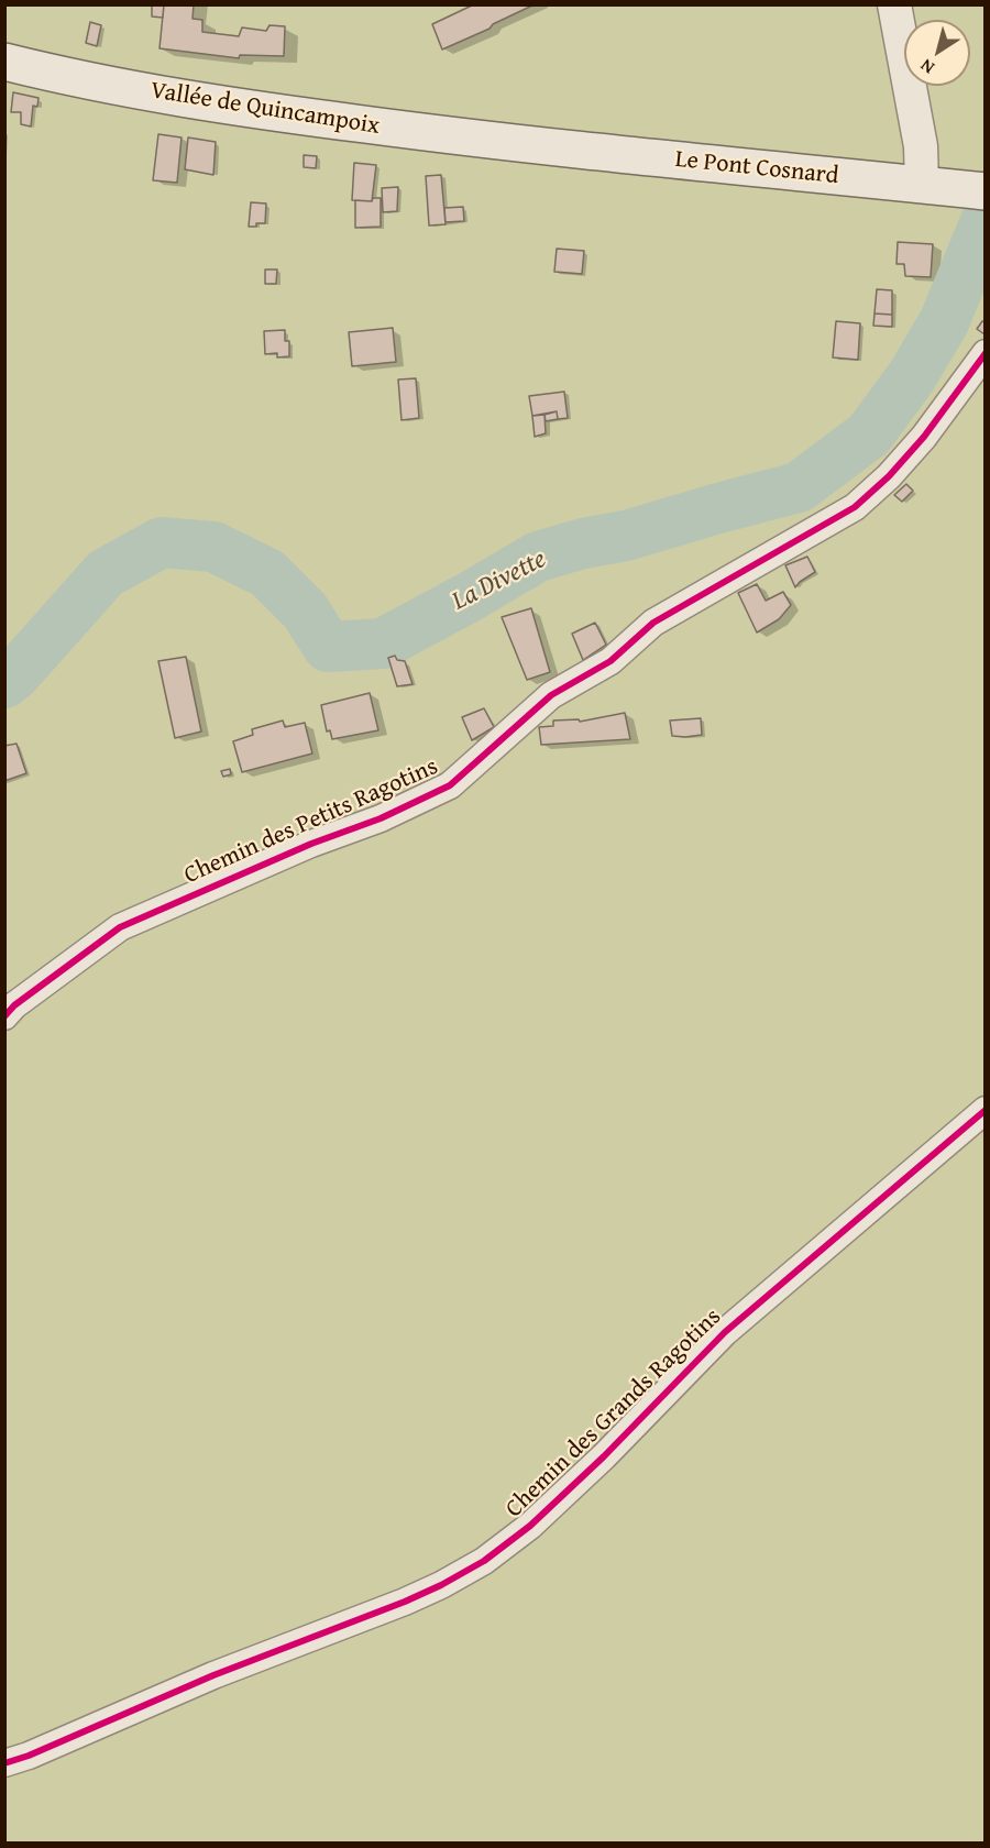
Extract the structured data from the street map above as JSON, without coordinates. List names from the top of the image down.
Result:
{
  "streets": {
    "main road": ["Vallée de Quincampoix", "Le Pont Cosnard"],
    "street": ["Chemin des Petits Ragotins", "Chemin des Grands Ragotins"]
  },
  "crossings": [
    ["Vallée de Quincampoix", "Le Pont Cosnard"]
  ],
  "water": ["La Divette"],
  "north": "bottom left"
}
